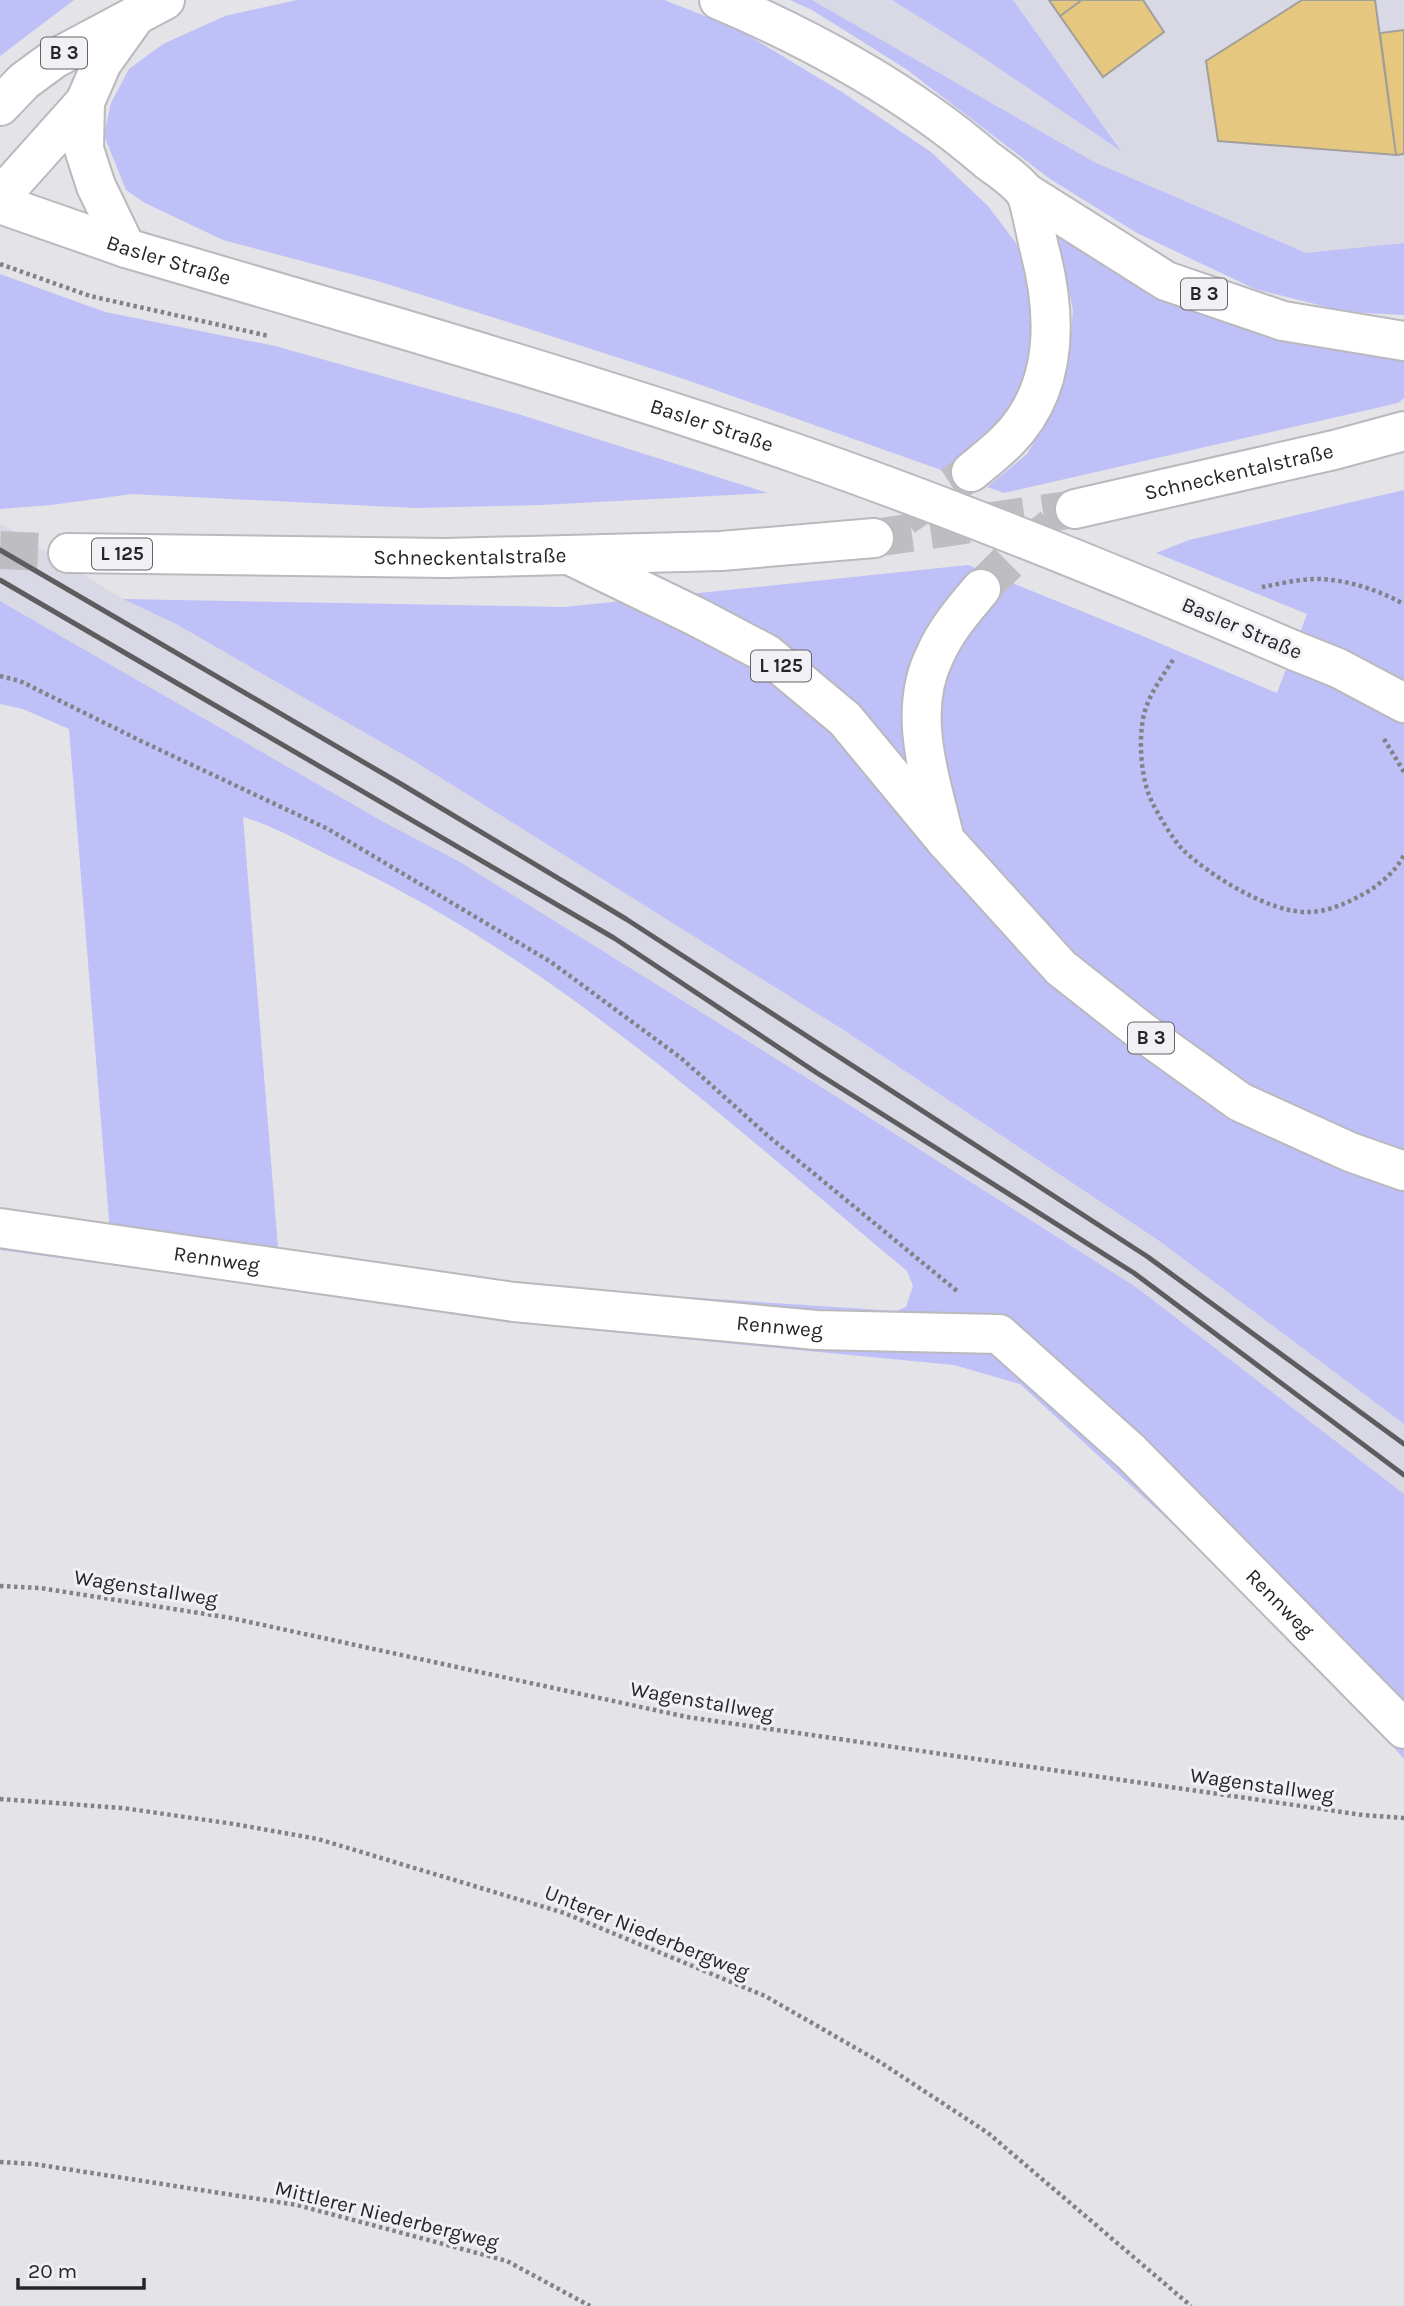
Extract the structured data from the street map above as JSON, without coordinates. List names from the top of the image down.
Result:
{
  "streets": {
    "main road": [
      "B 3",
      "Basler Straße",
      "Schneckentalstraße",
      "L 125",
      "Rennweg"
    ],
    "path": ["Wagenstallweg", "Unterer Niederbergweg", "Mittlerer Niederbergweg"]
  },
  "crossings": [
    ["B 3", "L 125"],
    ["Schneckentalstraße", "L 125"]
  ],
  "scale_bar": "20 m"
}
